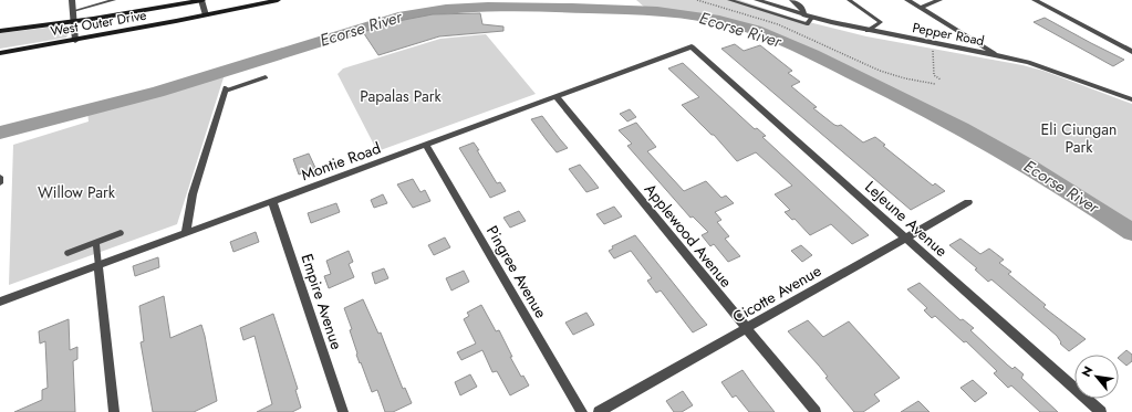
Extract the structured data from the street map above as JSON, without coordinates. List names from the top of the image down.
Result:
{
  "streets": {
    "main road": ["West Outer Drive"],
    "street": [
      "Pepper Road",
      "Montie Road",
      "LeJeune Avenue",
      "Applewood Avenue",
      "Pingree Avenue",
      "Cicotte Avenue",
      "Empire Avenue"
    ]
  },
  "crossings": [
    ["Montie Road", "LeJeune Avenue"],
    ["Montie Road", "Applewood Avenue"],
    ["Montie Road", "Pingree Avenue"],
    ["Montie Road", "Empire Avenue"],
    ["LeJeune Avenue", "Cicotte Avenue"],
    ["Applewood Avenue", "Cicotte Avenue"]
  ],
  "water": ["Ecorse River"],
  "parks": ["Papalas Park", "Eli Ciungan Park", "Willow Park"],
  "north": "top left"
}
